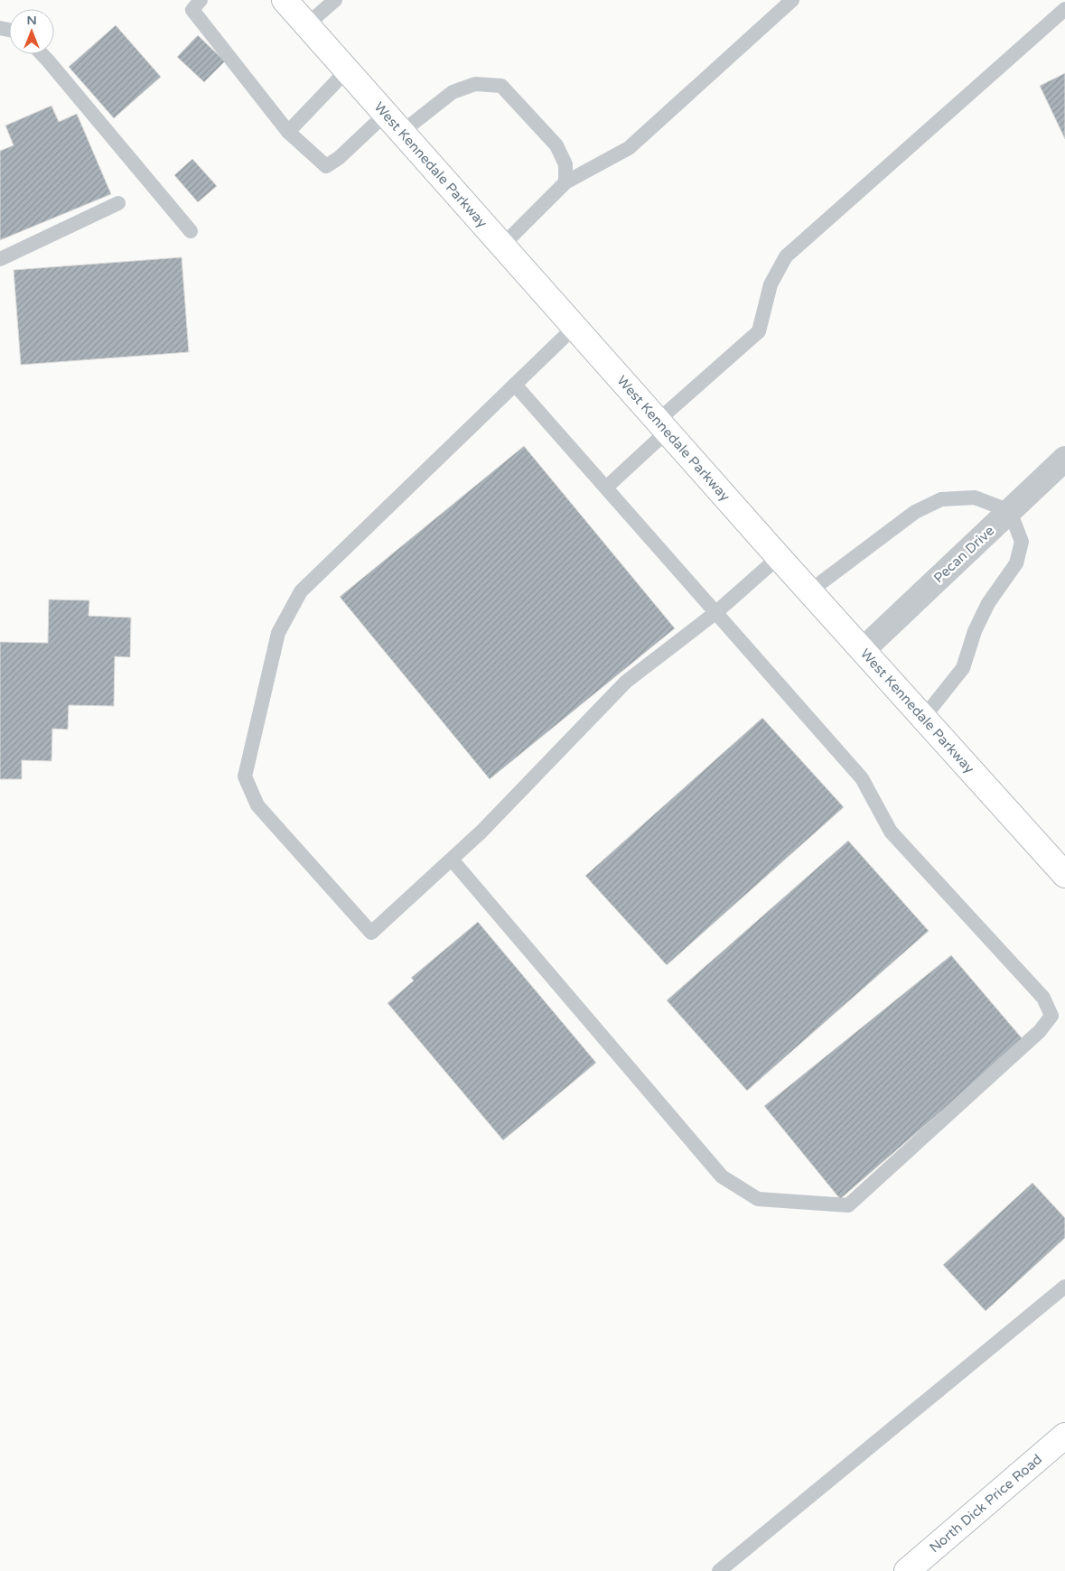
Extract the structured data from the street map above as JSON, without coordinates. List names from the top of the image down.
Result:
{
  "streets": {
    "main road": ["West Kennedale Parkway", "North Dick Price Road"],
    "street": ["Pecan Drive"]
  },
  "crossings": [
    ["West Kennedale Parkway", "Pecan Drive"]
  ],
  "north": "top"
}
